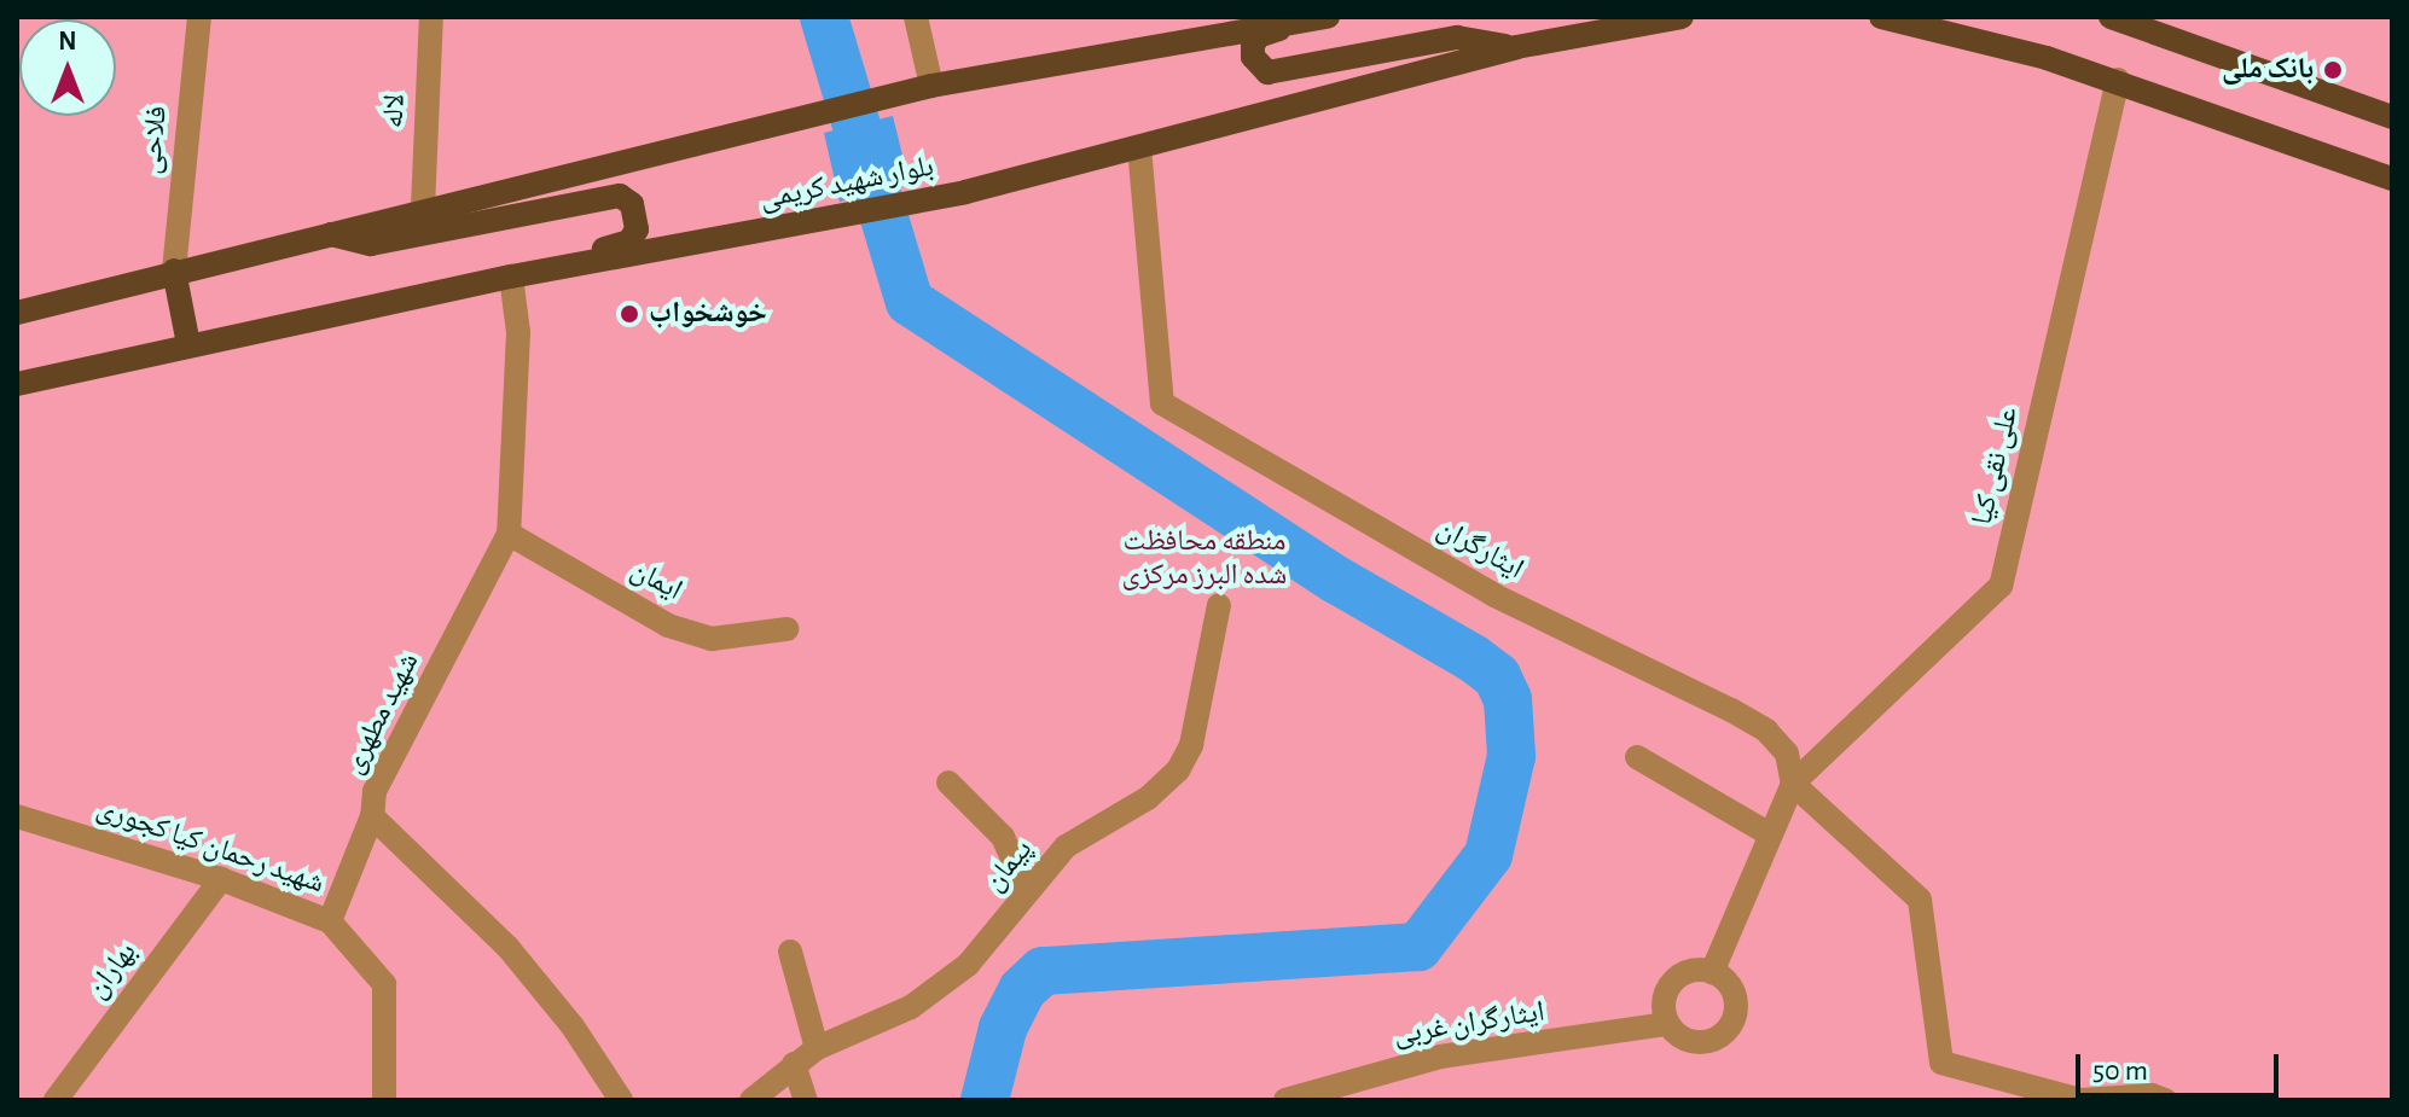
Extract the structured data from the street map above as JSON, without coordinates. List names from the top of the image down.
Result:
{
  "streets": {
    "main road": ["بلوار شهید کریمی"],
    "street": [
      "لاله",
      "فلاحی",
      "علی نقی کیا",
      "ایثارگران",
      "ایمان",
      "شهید مطهری",
      "شهید رحمان کیا کجوری",
      "پیمان",
      "بهاران",
      "ایثارگران غربی"
    ]
  },
  "crossings": [
    ["بلوار شهید کریمی", "ایثارگران"],
    ["بلوار شهید کریمی", "شهید مطهری"],
    ["علی نقی کیا", "ایثارگران"],
    ["ایمان", "شهید مطهری"],
    ["شهید مطهری", "شهید رحمان کیا کجوری"],
    ["شهید رحمان کیا کجوری", "بهاران"]
  ],
  "parks": ["منطقه محافظت شده البرز مرکزی"],
  "places": ["بانک ملی", "خوشخواب"],
  "scale_bar": "50 m",
  "north": "top"
}
